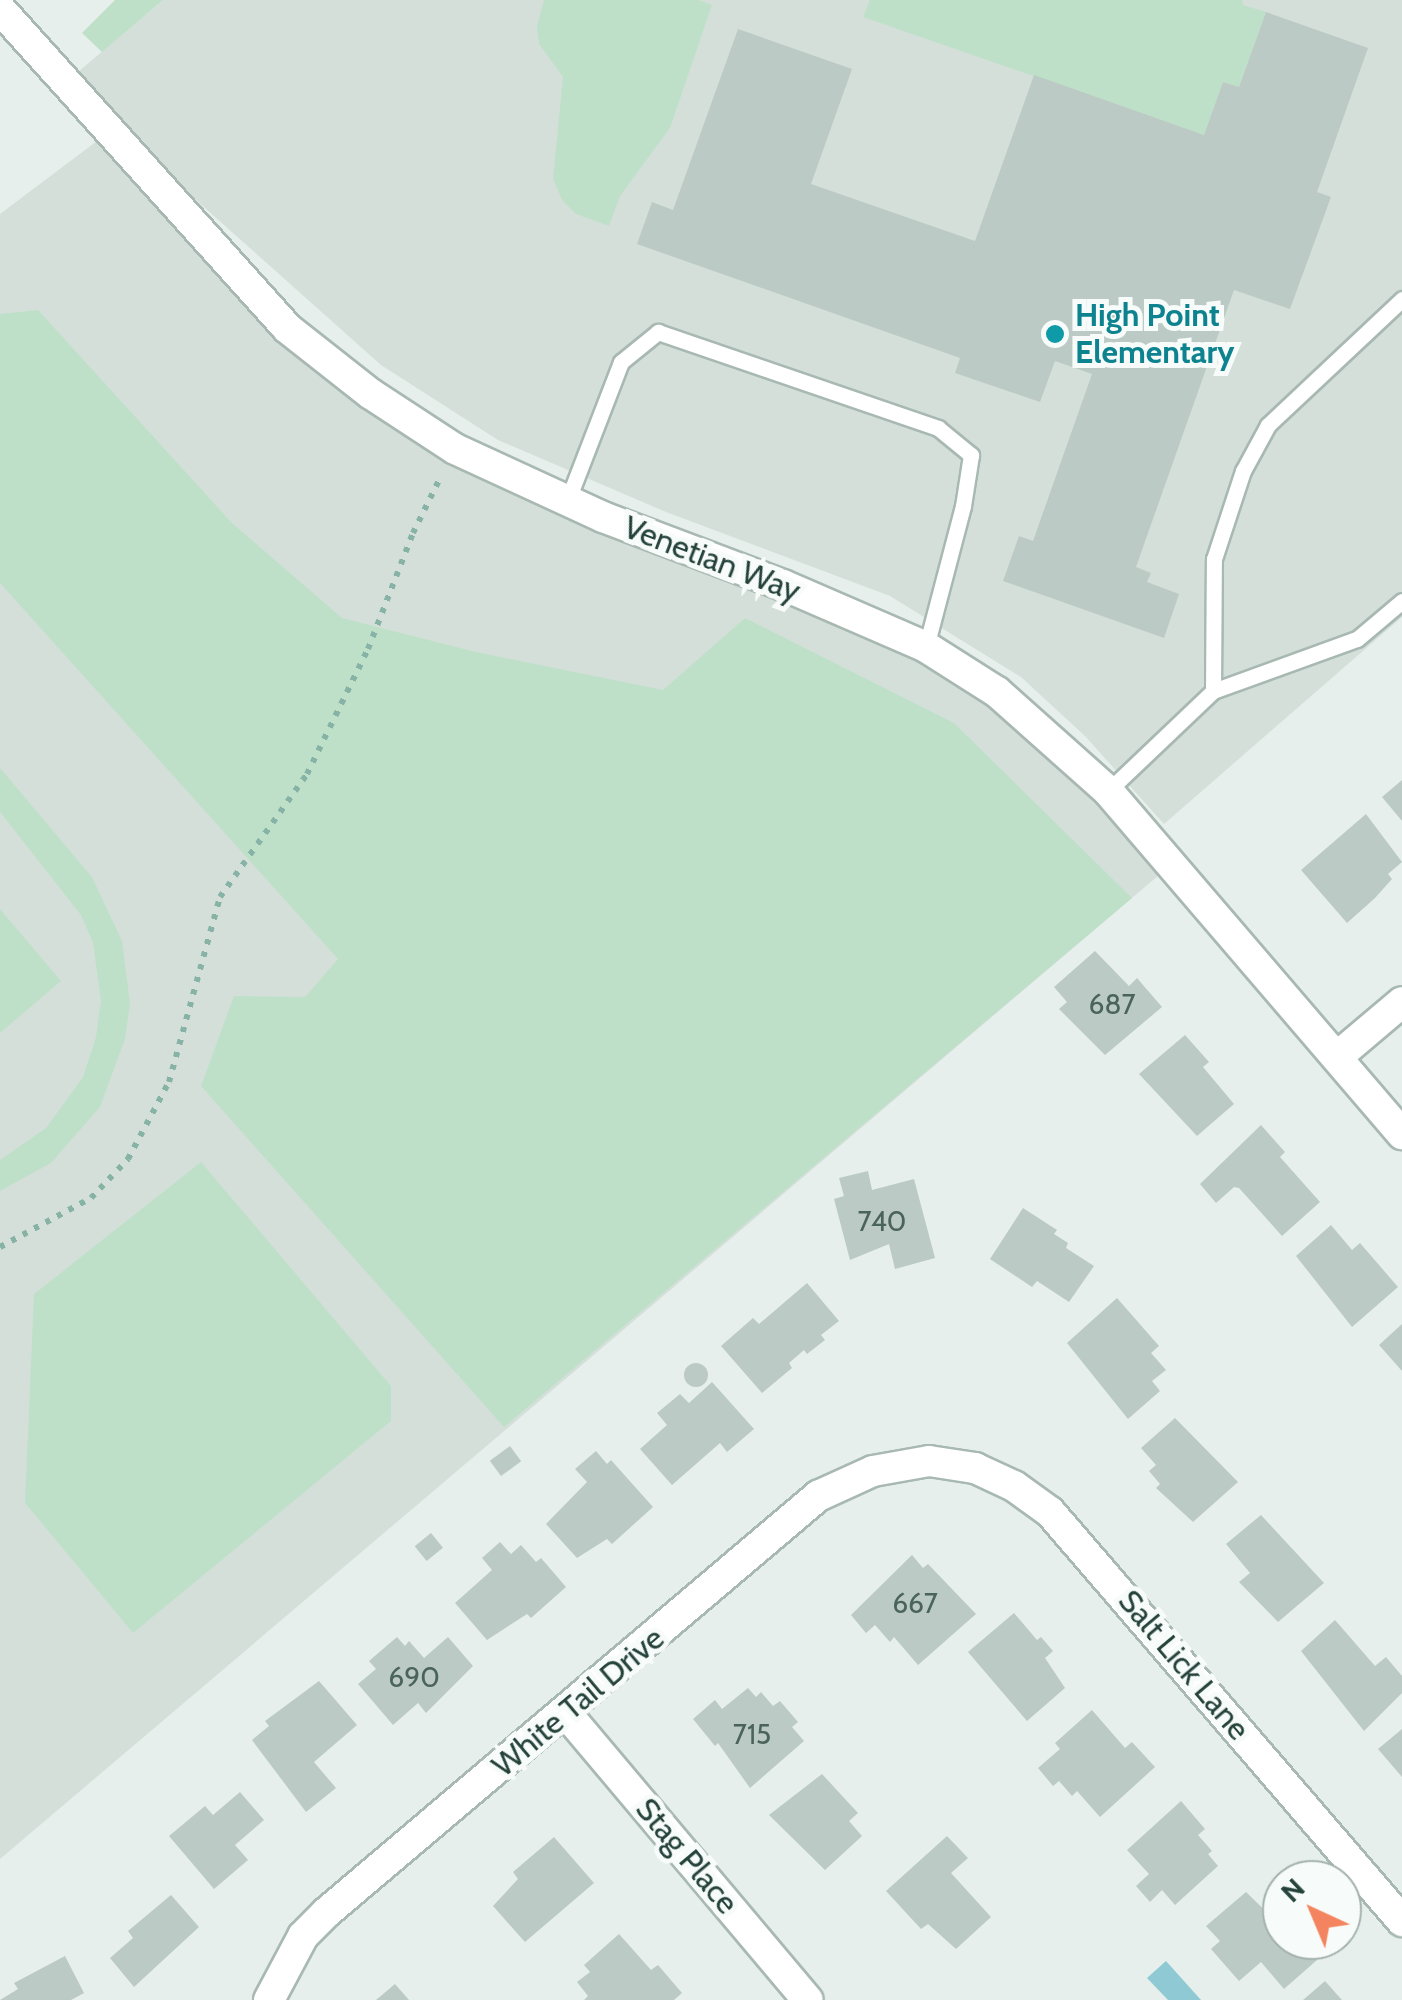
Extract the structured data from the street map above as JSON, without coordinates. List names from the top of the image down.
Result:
{
  "streets": {
    "street": [
      "Venetian Way",
      "Salt Lick Lane",
      "White Tail Drive",
      "Stag Place"
    ]
  },
  "crossings": [
    ["Salt Lick Lane", "White Tail Drive"],
    ["White Tail Drive", "Stag Place"]
  ],
  "places": ["High Point Elementary"],
  "house_numbers": [
    "687",
    "740",
    "667",
    "690",
    "715"
  ],
  "north": "top left"
}
